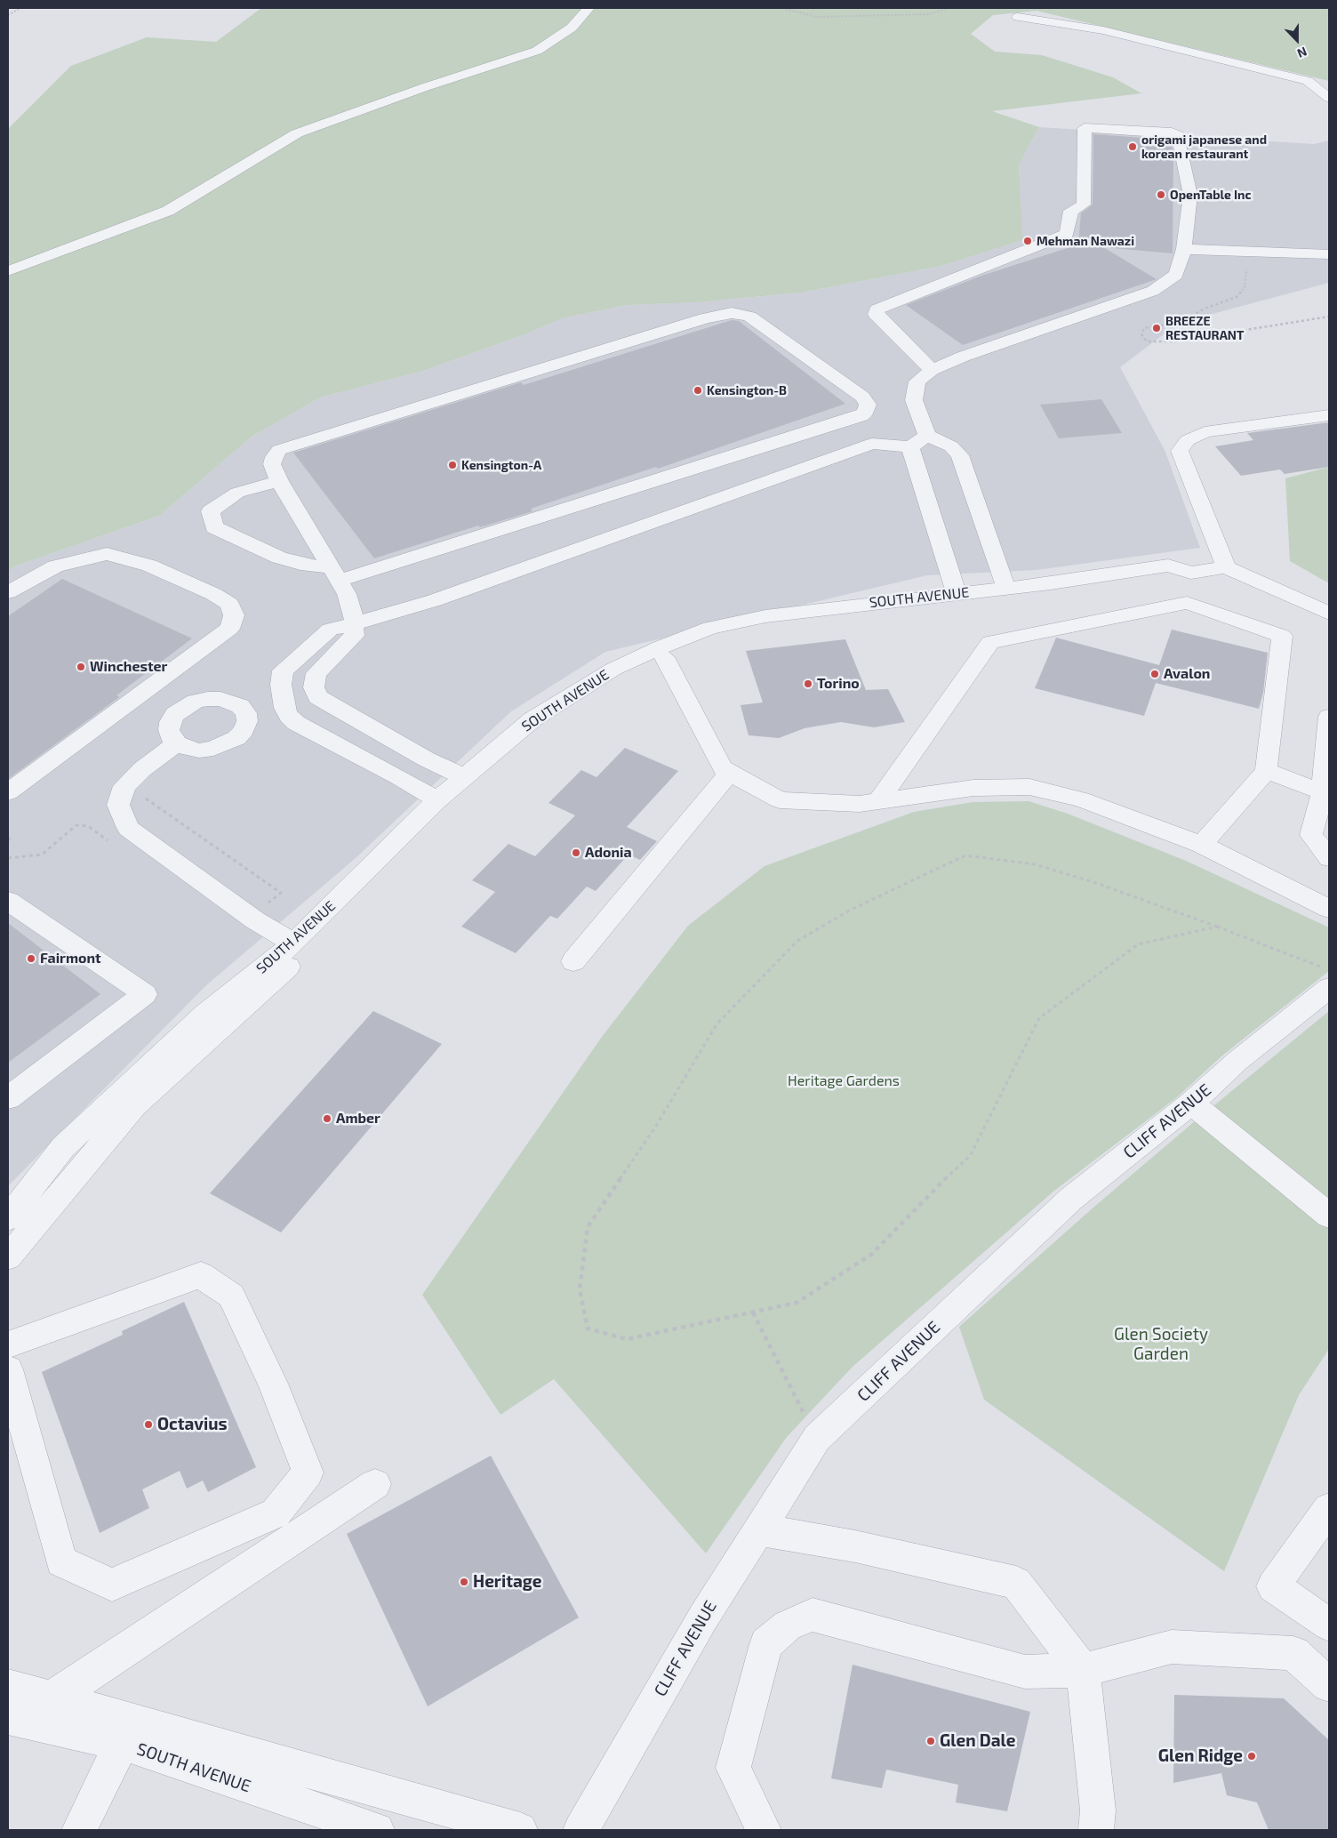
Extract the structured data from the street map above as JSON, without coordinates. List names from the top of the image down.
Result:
{
  "streets": {
    "street": ["SOUTH AVENUE", "CLIFF AVENUE"]
  },
  "parks": ["Heritage Gardens", "Glen Society Garden"],
  "places": [
    "origami japanese and korean restaurant",
    "OpenTable Inc",
    "Mehman Nawazi",
    "BREEZE RESTAURANT",
    "Kensington-B",
    "Kensington-A",
    "Winchester",
    "Avalon",
    "Torino",
    "Adonia",
    "Fairmont",
    "Amber",
    "Octavius",
    "Heritage",
    "Glen Dale",
    "Glen Ridge"
  ],
  "north": "bottom"
}
